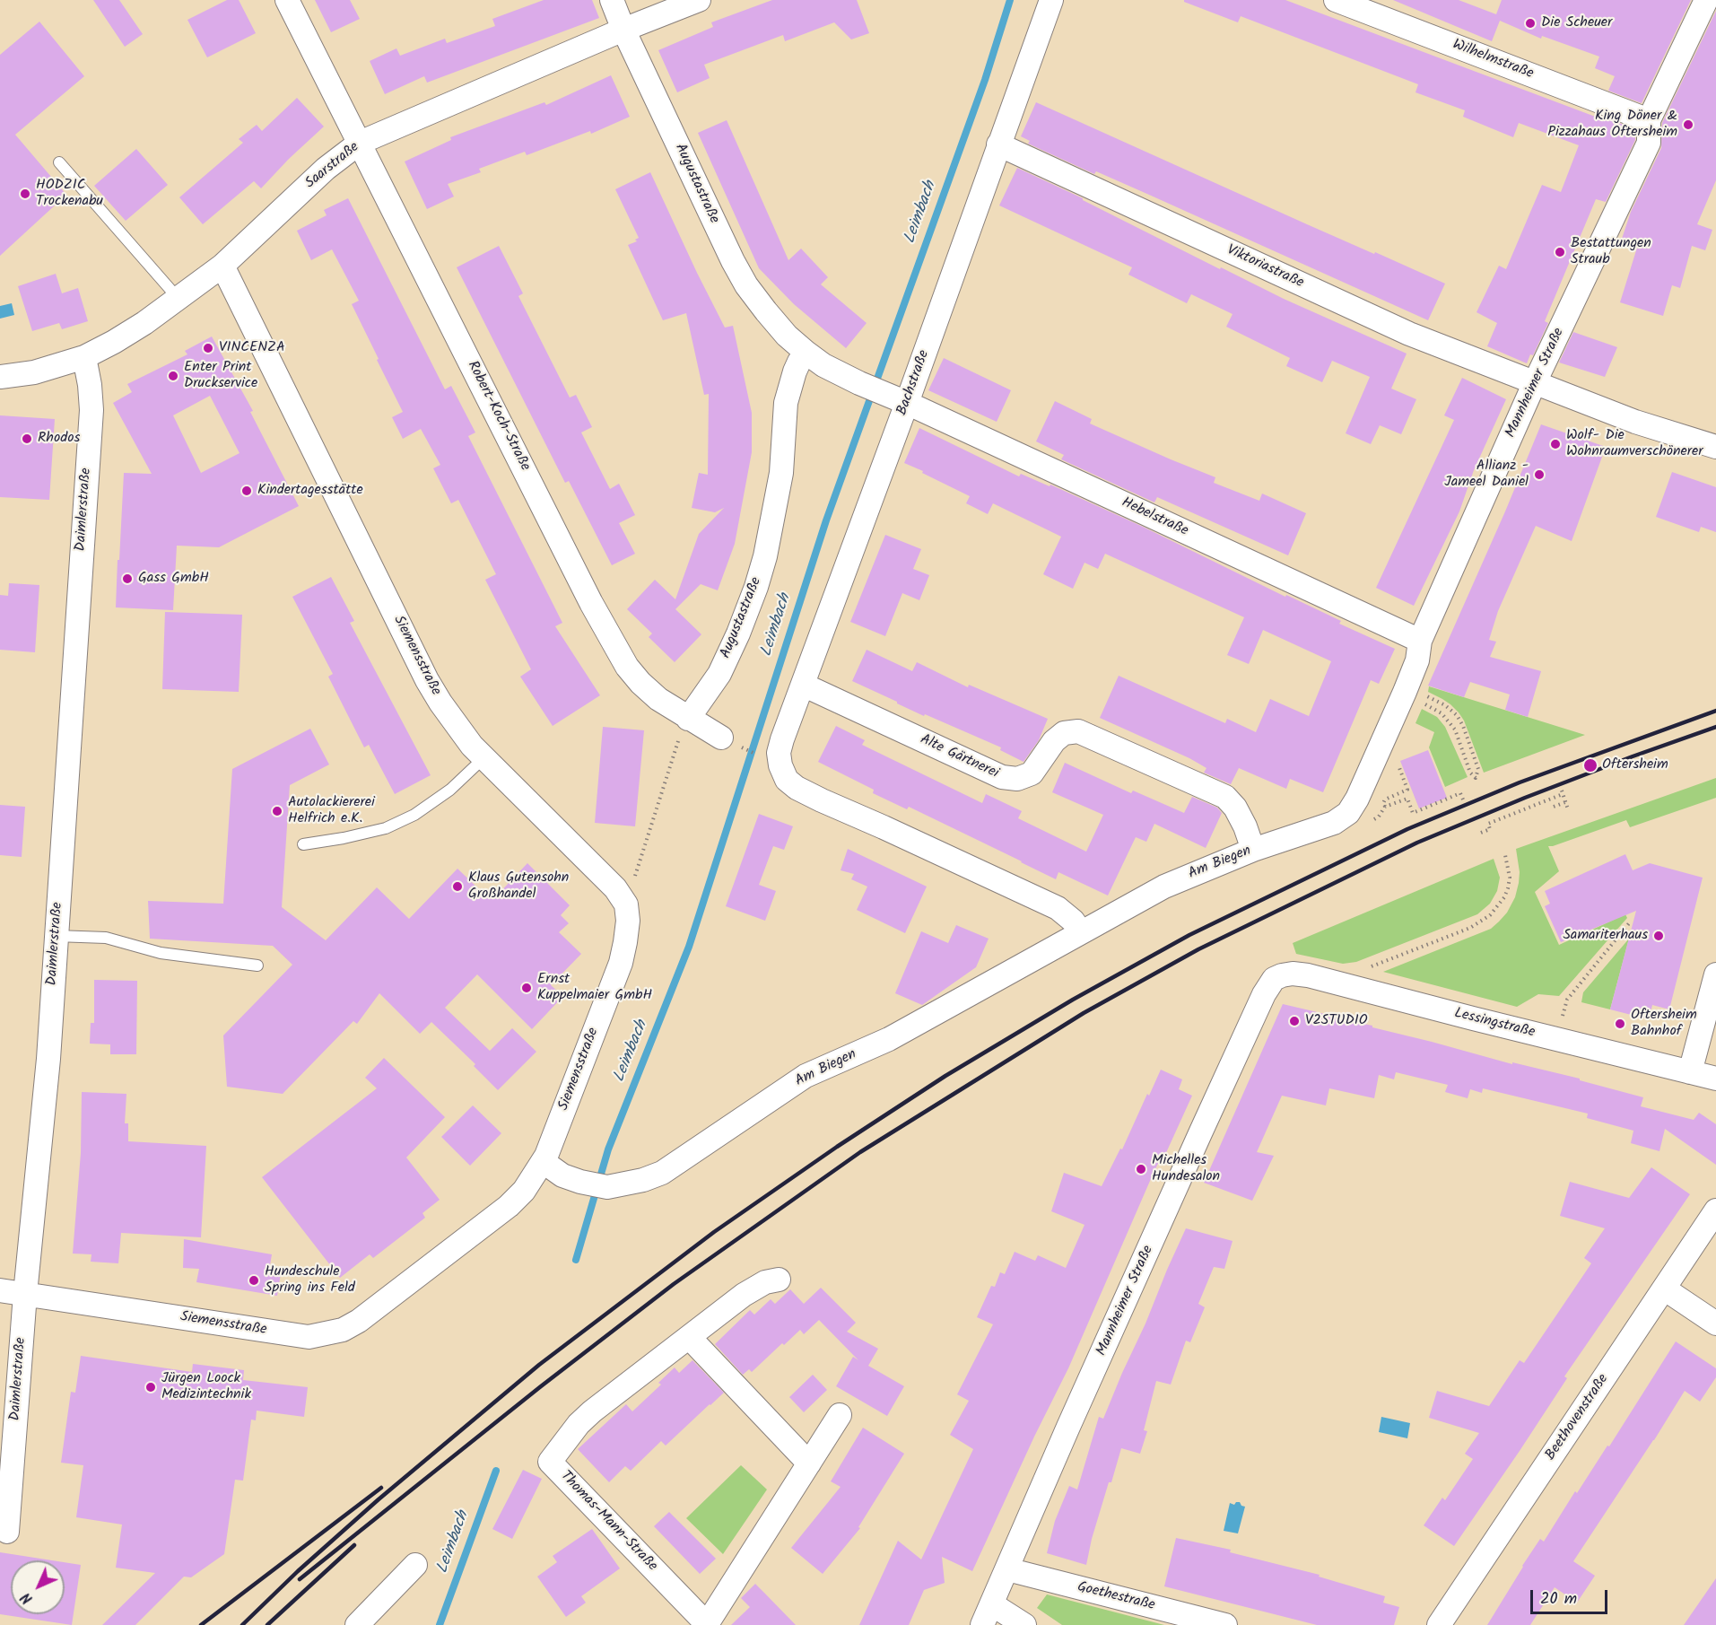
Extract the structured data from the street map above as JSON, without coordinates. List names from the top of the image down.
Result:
{
  "streets": {
    "street": [
      "Wilhelmstraße",
      "Saarstraße",
      "Augustastraße",
      "Viktoriastraße",
      "Bachstraße",
      "Mannheimer Straße",
      "Robert-Koch-Straße",
      "Daimlerstraße",
      "Hebelstraße",
      "Siemensstraße",
      "Alte Gärtnerei",
      "Am Biegen",
      "Lessingstraße",
      "Beethovenstraße",
      "Thomas-Mann-Straße",
      "Goethestraße"
    ]
  },
  "crossings": [
    ["Wilhelmstraße", "Mannheimer Straße"],
    ["Saarstraße", "Augustastraße"],
    ["Saarstraße", "Robert-Koch-Straße"],
    ["Saarstraße", "Daimlerstraße"],
    ["Saarstraße", "Siemensstraße"],
    ["Augustastraße", "Bachstraße"],
    ["Augustastraße", "Robert-Koch-Straße"],
    ["Augustastraße", "Hebelstraße"],
    ["Viktoriastraße", "Bachstraße"],
    ["Viktoriastraße", "Mannheimer Straße"],
    ["Bachstraße", "Hebelstraße"],
    ["Bachstraße", "Alte Gärtnerei"],
    ["Mannheimer Straße", "Hebelstraße"],
    ["Mannheimer Straße", "Am Biegen"],
    ["Mannheimer Straße", "Lessingstraße"],
    ["Mannheimer Straße", "Goethestraße"],
    ["Daimlerstraße", "Siemensstraße"],
    ["Siemensstraße", "Am Biegen"],
    ["Alte Gärtnerei", "Am Biegen"]
  ],
  "water": ["Leimbach"],
  "places": [
    "Die Scheuer",
    "King Döner & Pizzahaus Oftersheim",
    "HODZIC Trockenabu",
    "Bestattungen Straub",
    "VINCENZA",
    "Enter Print Druckservice",
    "Rhodos",
    "Wolf- Die Wohnraumverschönerer",
    "Allianz - Jameel Daniel",
    "Kindertagesstätte",
    "Gass GmbH",
    "Oftersheim",
    "Autolackiererei Helfrich e.K.",
    "Klaus Gutensohn Großhandel",
    "Samariterhaus",
    "Ernst Kuppelmaier GmbH",
    "V2STUDIO",
    "Oftersheim Bahnhof",
    "Michelles Hundesalon",
    "Hundeschule Spring ins Feld",
    "Jürgen Loock Medizintechnik"
  ],
  "scale_bar": "20 m",
  "north": "bottom left"
}
